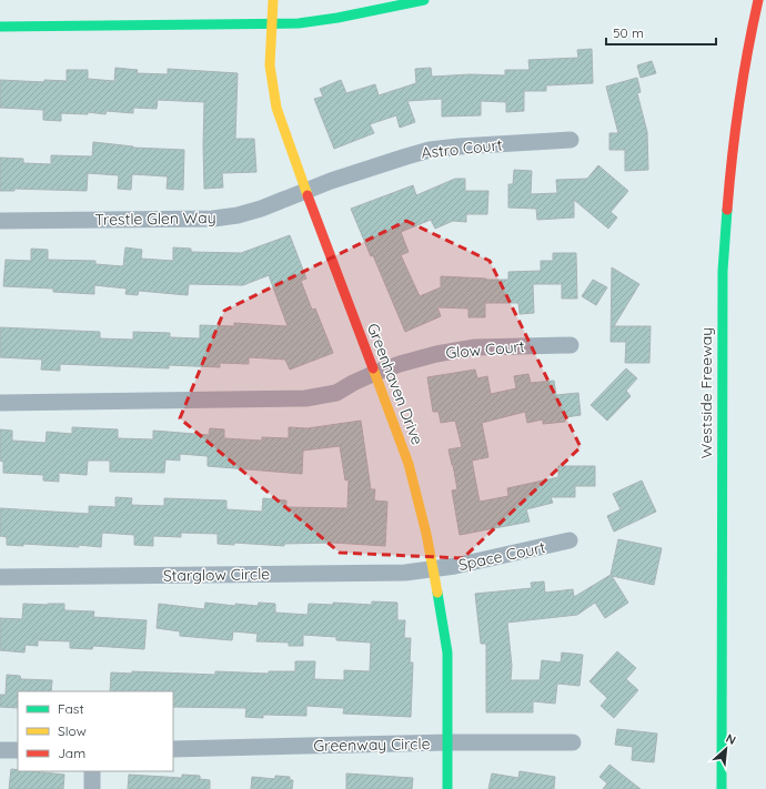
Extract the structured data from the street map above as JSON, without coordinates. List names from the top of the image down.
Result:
{
  "streets": {
    "main road": ["Greenhaven Drive", "Westside Freeway"],
    "street": [
      "Astro Court",
      "Trestle Glen Way",
      "Glow Court",
      "Space Court",
      "Starglow Circle",
      "Greenway Circle"
    ]
  },
  "crossings": [
    ["Astro Court", "Trestle Glen Way"],
    ["Astro Court", "Greenhaven Drive"],
    ["Trestle Glen Way", "Greenhaven Drive"],
    ["Glow Court", "Greenhaven Drive"],
    ["Greenhaven Drive", "Space Court"],
    ["Greenhaven Drive", "Starglow Circle"],
    ["Greenhaven Drive", "Greenway Circle"],
    ["Space Court", "Starglow Circle"]
  ],
  "legend": ["Fast", "Slow", "Jam"],
  "scale_bar": "50 m",
  "north": "top right"
}
